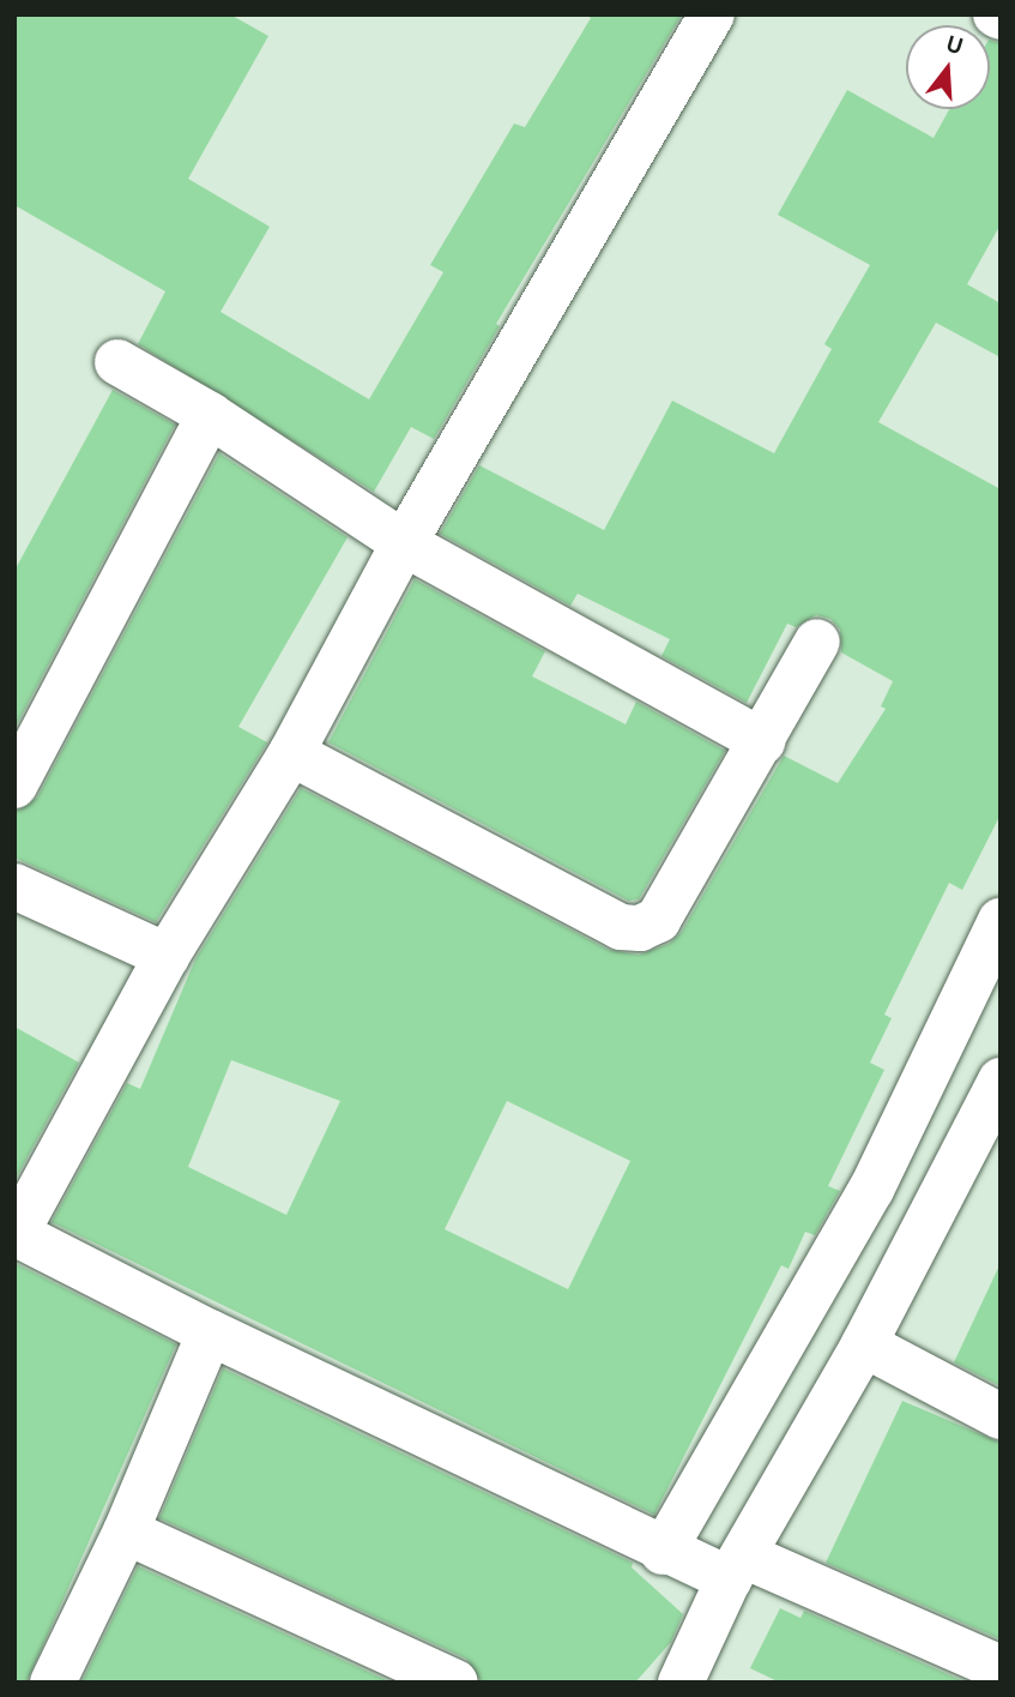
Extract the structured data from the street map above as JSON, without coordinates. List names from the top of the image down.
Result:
{
  "north": "top"
}
